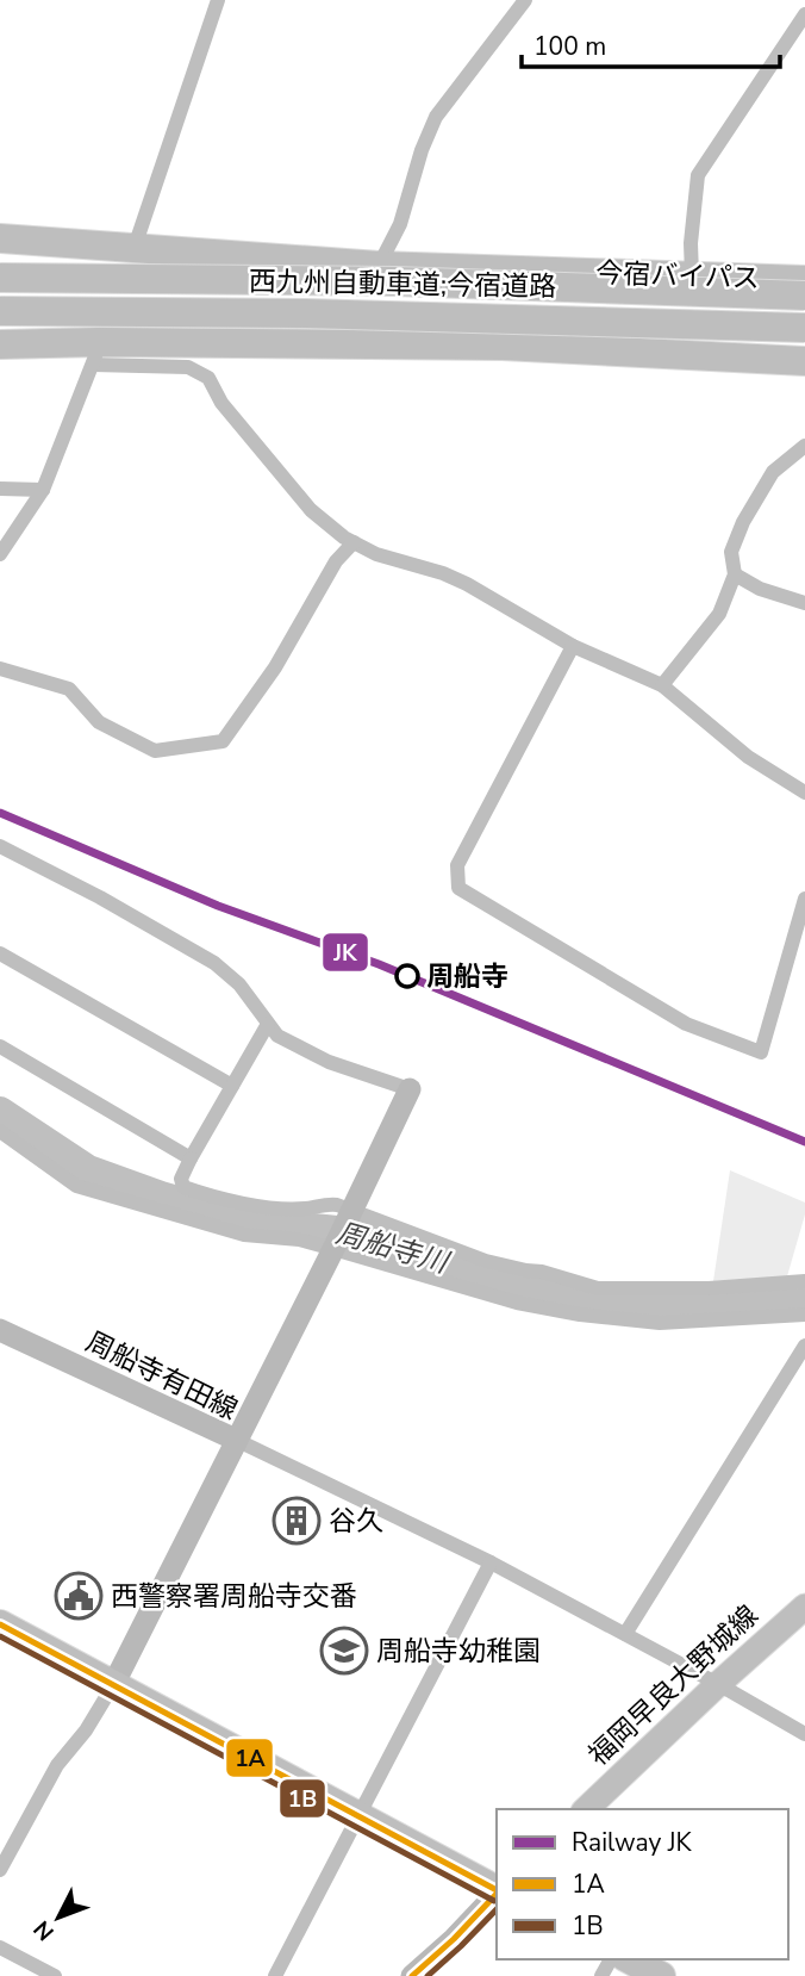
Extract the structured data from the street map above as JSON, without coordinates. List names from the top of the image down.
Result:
{
  "streets": {
    "highway": ["今宿バイパス", "西九州自動車道;今宿道路"],
    "main road": ["周船寺有田線", "福岡早良大野城線"]
  },
  "crossings": [
    ["今宿バイパス", "西九州自動車道;今宿道路"]
  ],
  "water": ["周船寺川"],
  "places": {
    "other": ["周船寺"],
    "building": ["谷久"],
    "public building": ["西警察署周船寺交番"],
    "school or university": ["周船寺幼稚園"]
  },
  "lines": ["rail line JK", "transit line 1A", "transit line 1B"],
  "legend": ["Railway JK", "1A", "1B"],
  "scale_bar": "100 m",
  "north": "bottom left"
}
